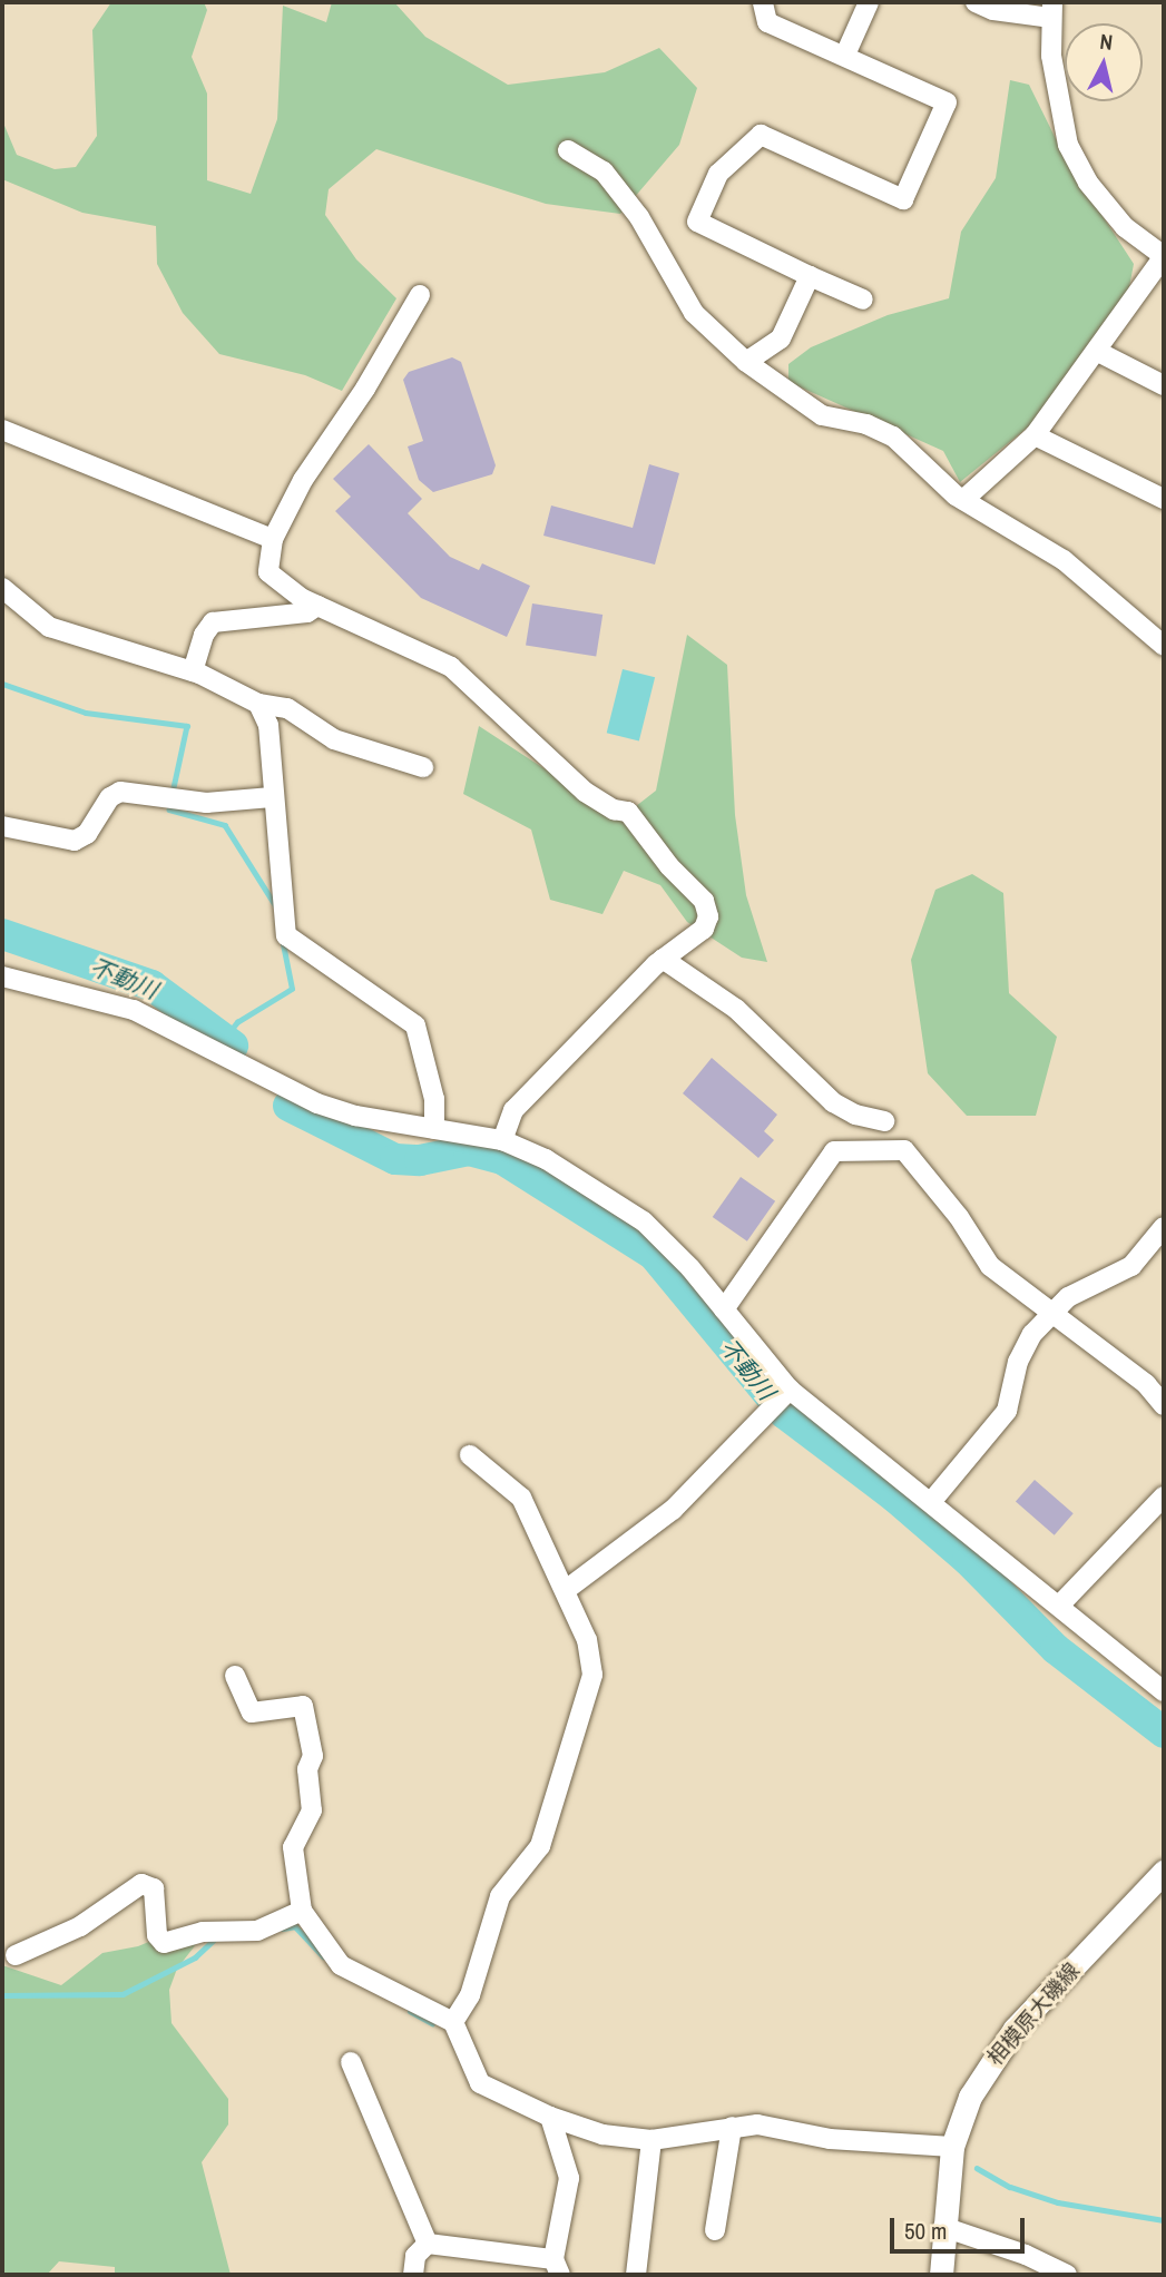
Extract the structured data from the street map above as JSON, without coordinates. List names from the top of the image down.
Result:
{
  "streets": {
    "main road": ["相模原大磯線"]
  },
  "water": ["不動川"],
  "scale_bar": "50 m",
  "north": "top"
}
